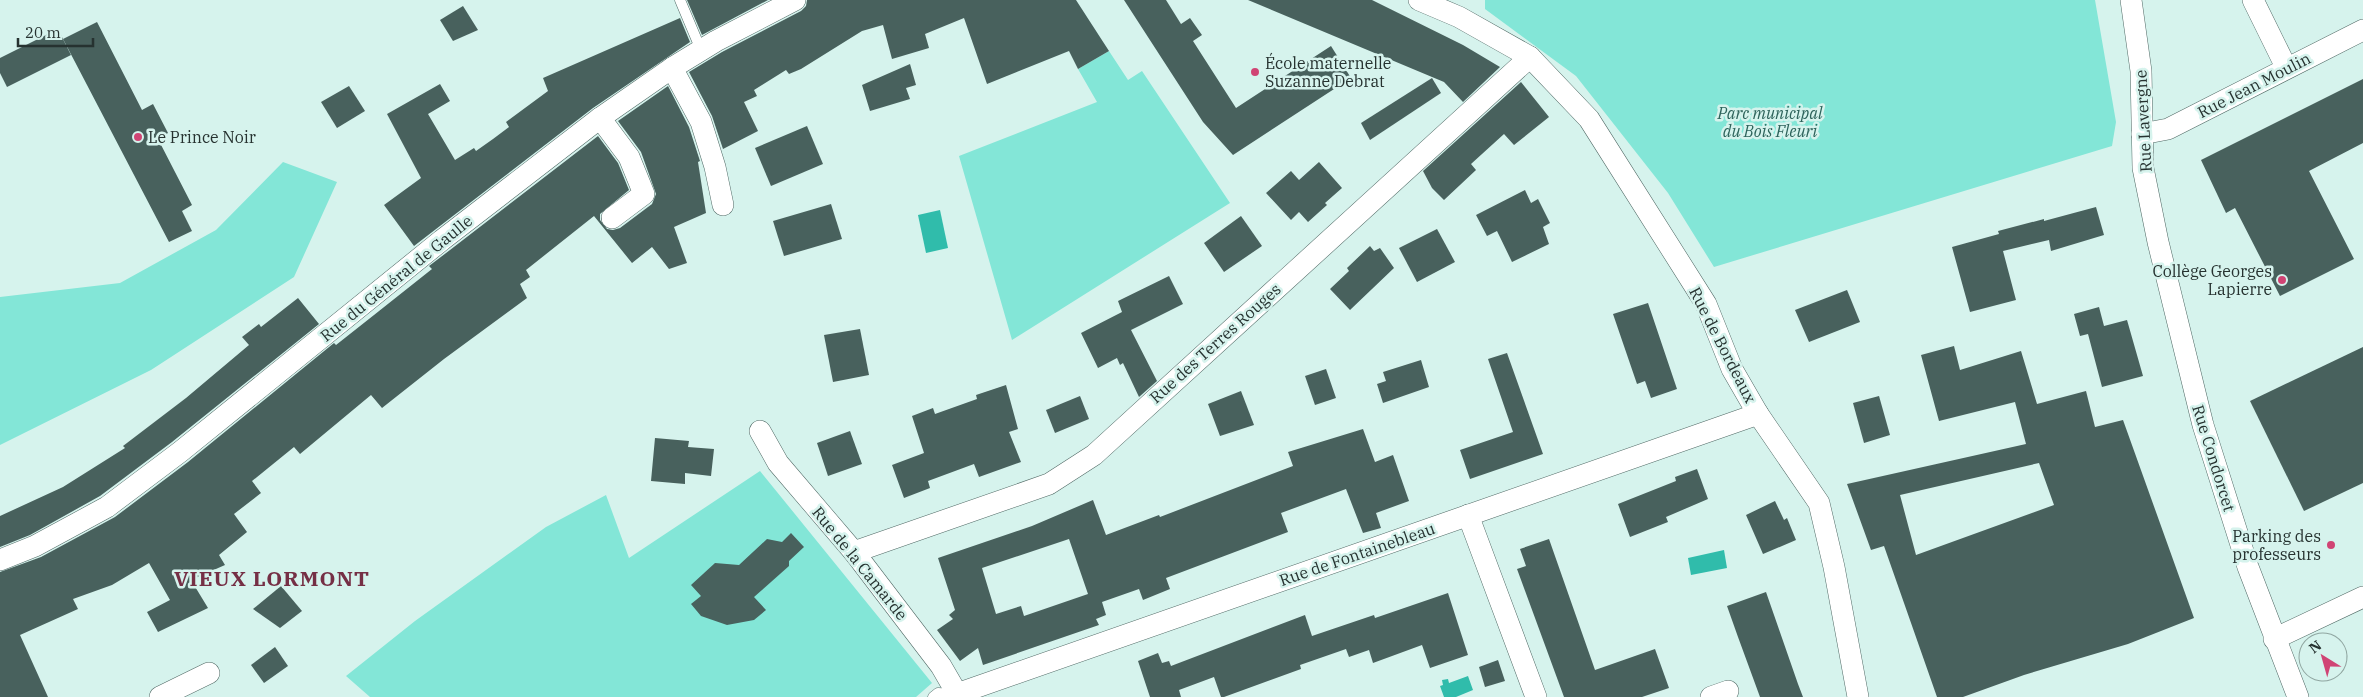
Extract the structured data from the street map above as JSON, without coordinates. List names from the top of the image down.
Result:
{
  "streets": {
    "street": [
      "Rue Jean Moulin",
      "Rue Lavergne",
      "Rue du Général de Gaulle",
      "Rue des Terres Rouges",
      "Rue de Bordeaux",
      "Rue Condorcet",
      "Rue de Fontainebleau",
      "Rue de la Camarde"
    ]
  },
  "crossings": [
    ["Rue Jean Moulin", "Rue Lavergne"],
    ["Rue Lavergne", "Rue Condorcet"],
    ["Rue des Terres Rouges", "Rue de Bordeaux"],
    ["Rue des Terres Rouges", "Rue de la Camarde"],
    ["Rue de Bordeaux", "Rue de Fontainebleau"],
    ["Rue de Fontainebleau", "Rue de la Camarde"]
  ],
  "districts": ["VIEUX LORMONT"],
  "parks": ["Parc municipal du Bois Fleuri"],
  "places": [
    "École maternelle Suzanne Debrat",
    "Le Prince Noir",
    "Collège Georges Lapierre",
    "Parking des professeurs"
  ],
  "scale_bar": "20 m",
  "north": "top left"
}
